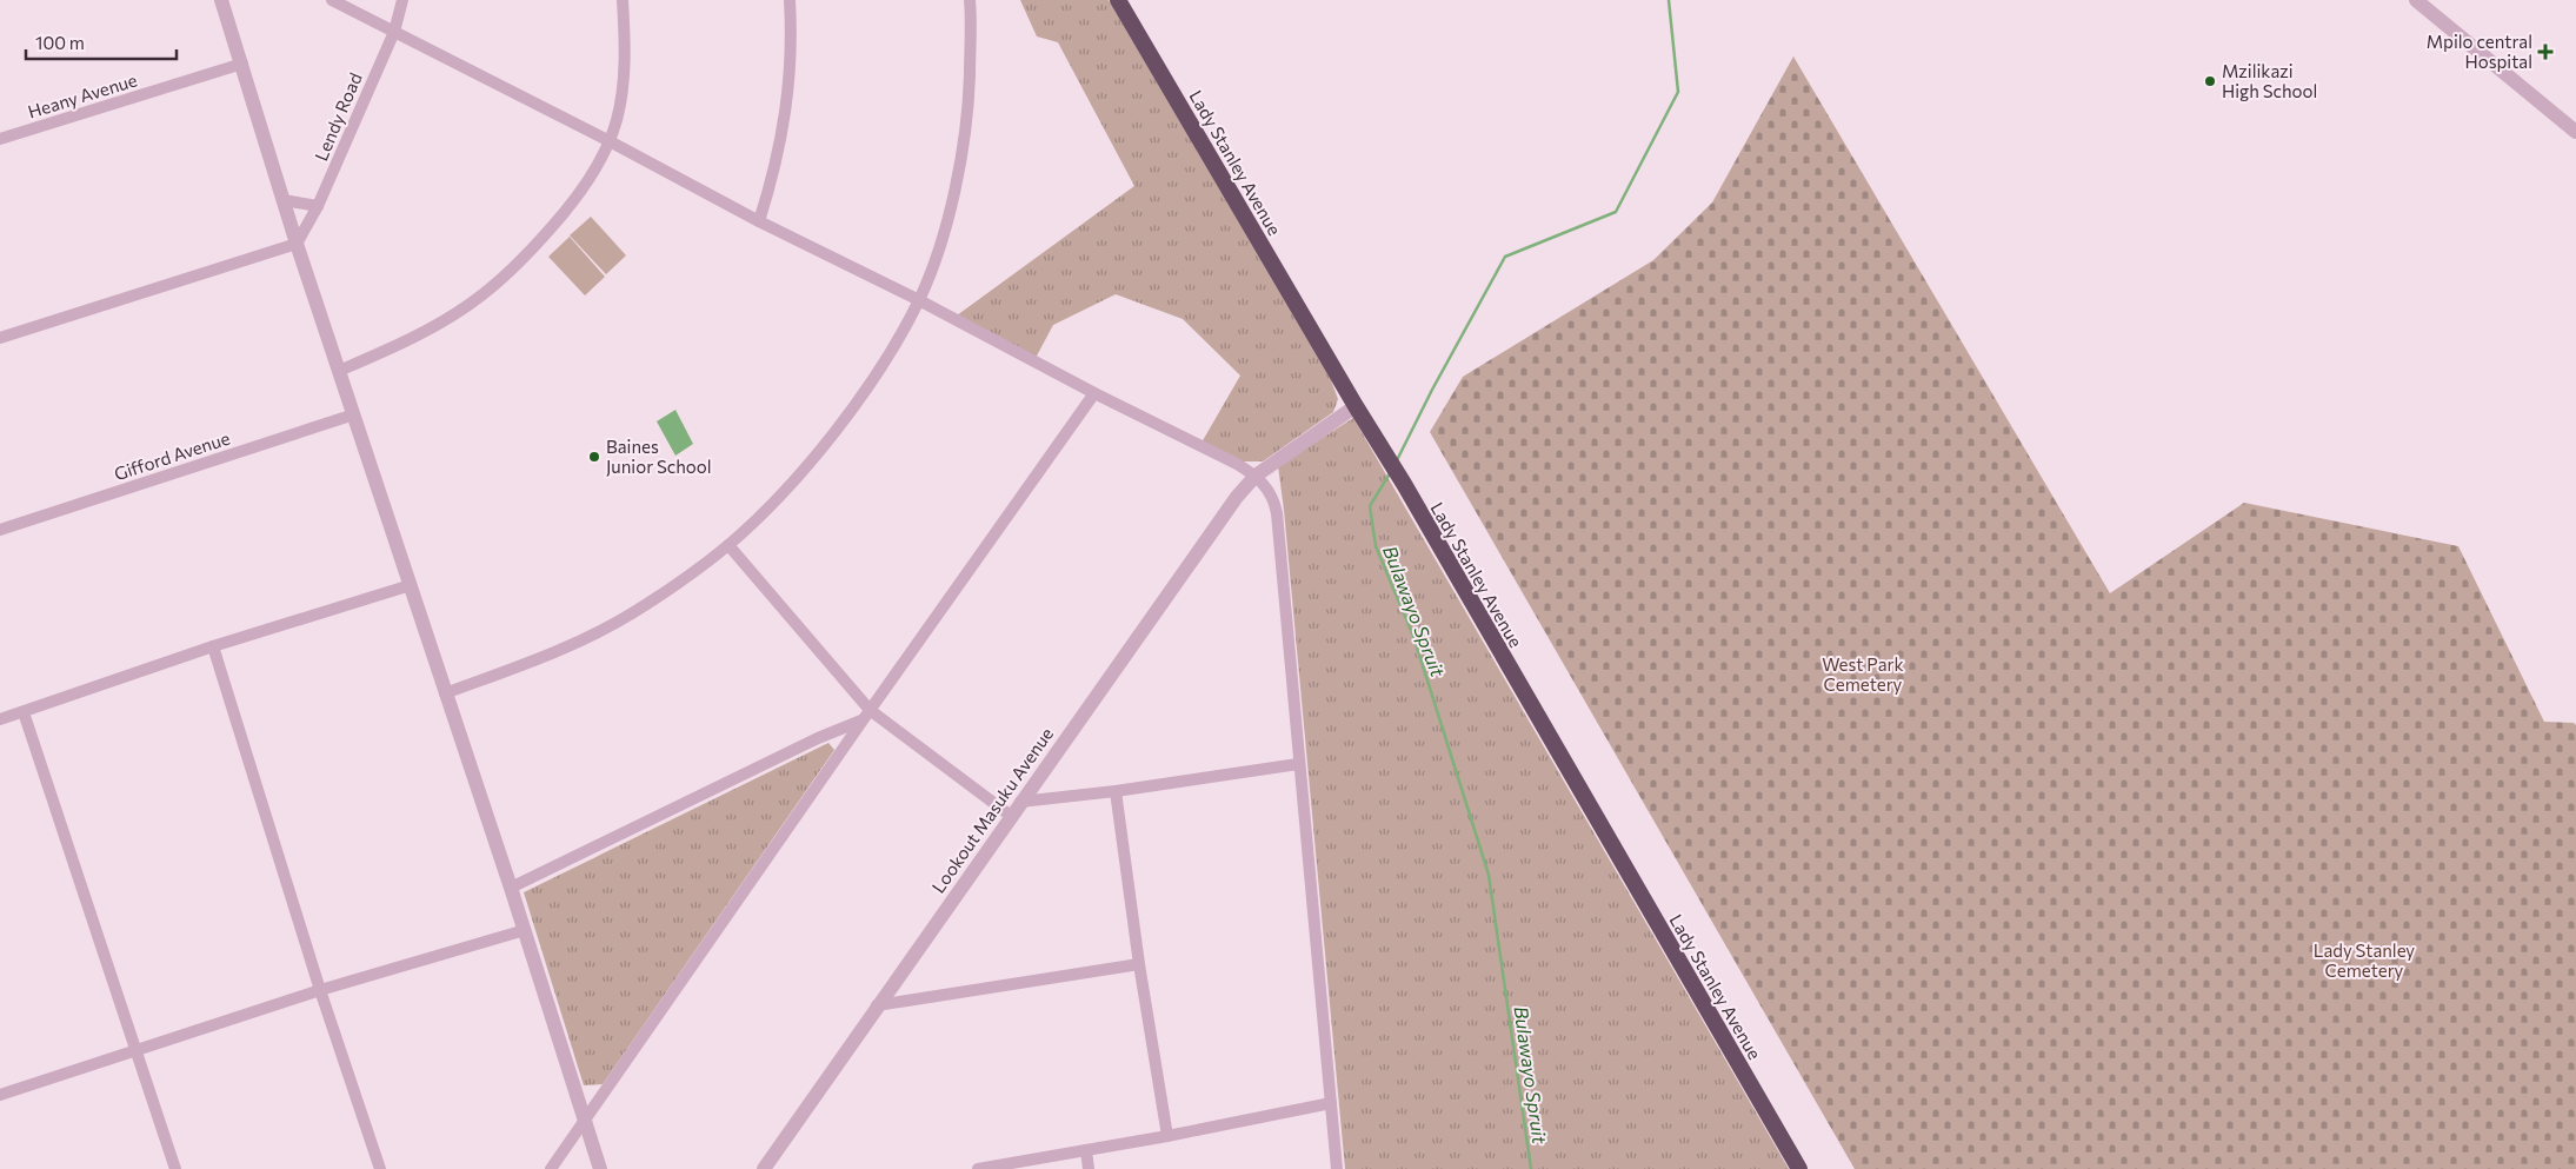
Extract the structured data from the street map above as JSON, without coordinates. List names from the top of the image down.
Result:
{
  "streets": {
    "highway": ["Lady Stanley Avenue"],
    "street": [
      "Heany Avenue",
      "Lendy Road",
      "Gifford Avenue",
      "Lookout Masuku Avenue"
    ]
  },
  "crossings": [
    ["Lady Stanley Avenue", "Lookout Masuku Avenue"]
  ],
  "water": ["Bulawayo Spruit"],
  "parks": ["West Park Cemetery", "Lady Stanley Cemetery"],
  "places": {
    "health": ["Mpilo central Hospital"],
    "other": ["Mzilikazi High School", "Baines Junior School"]
  },
  "scale_bar": "100 m"
}
